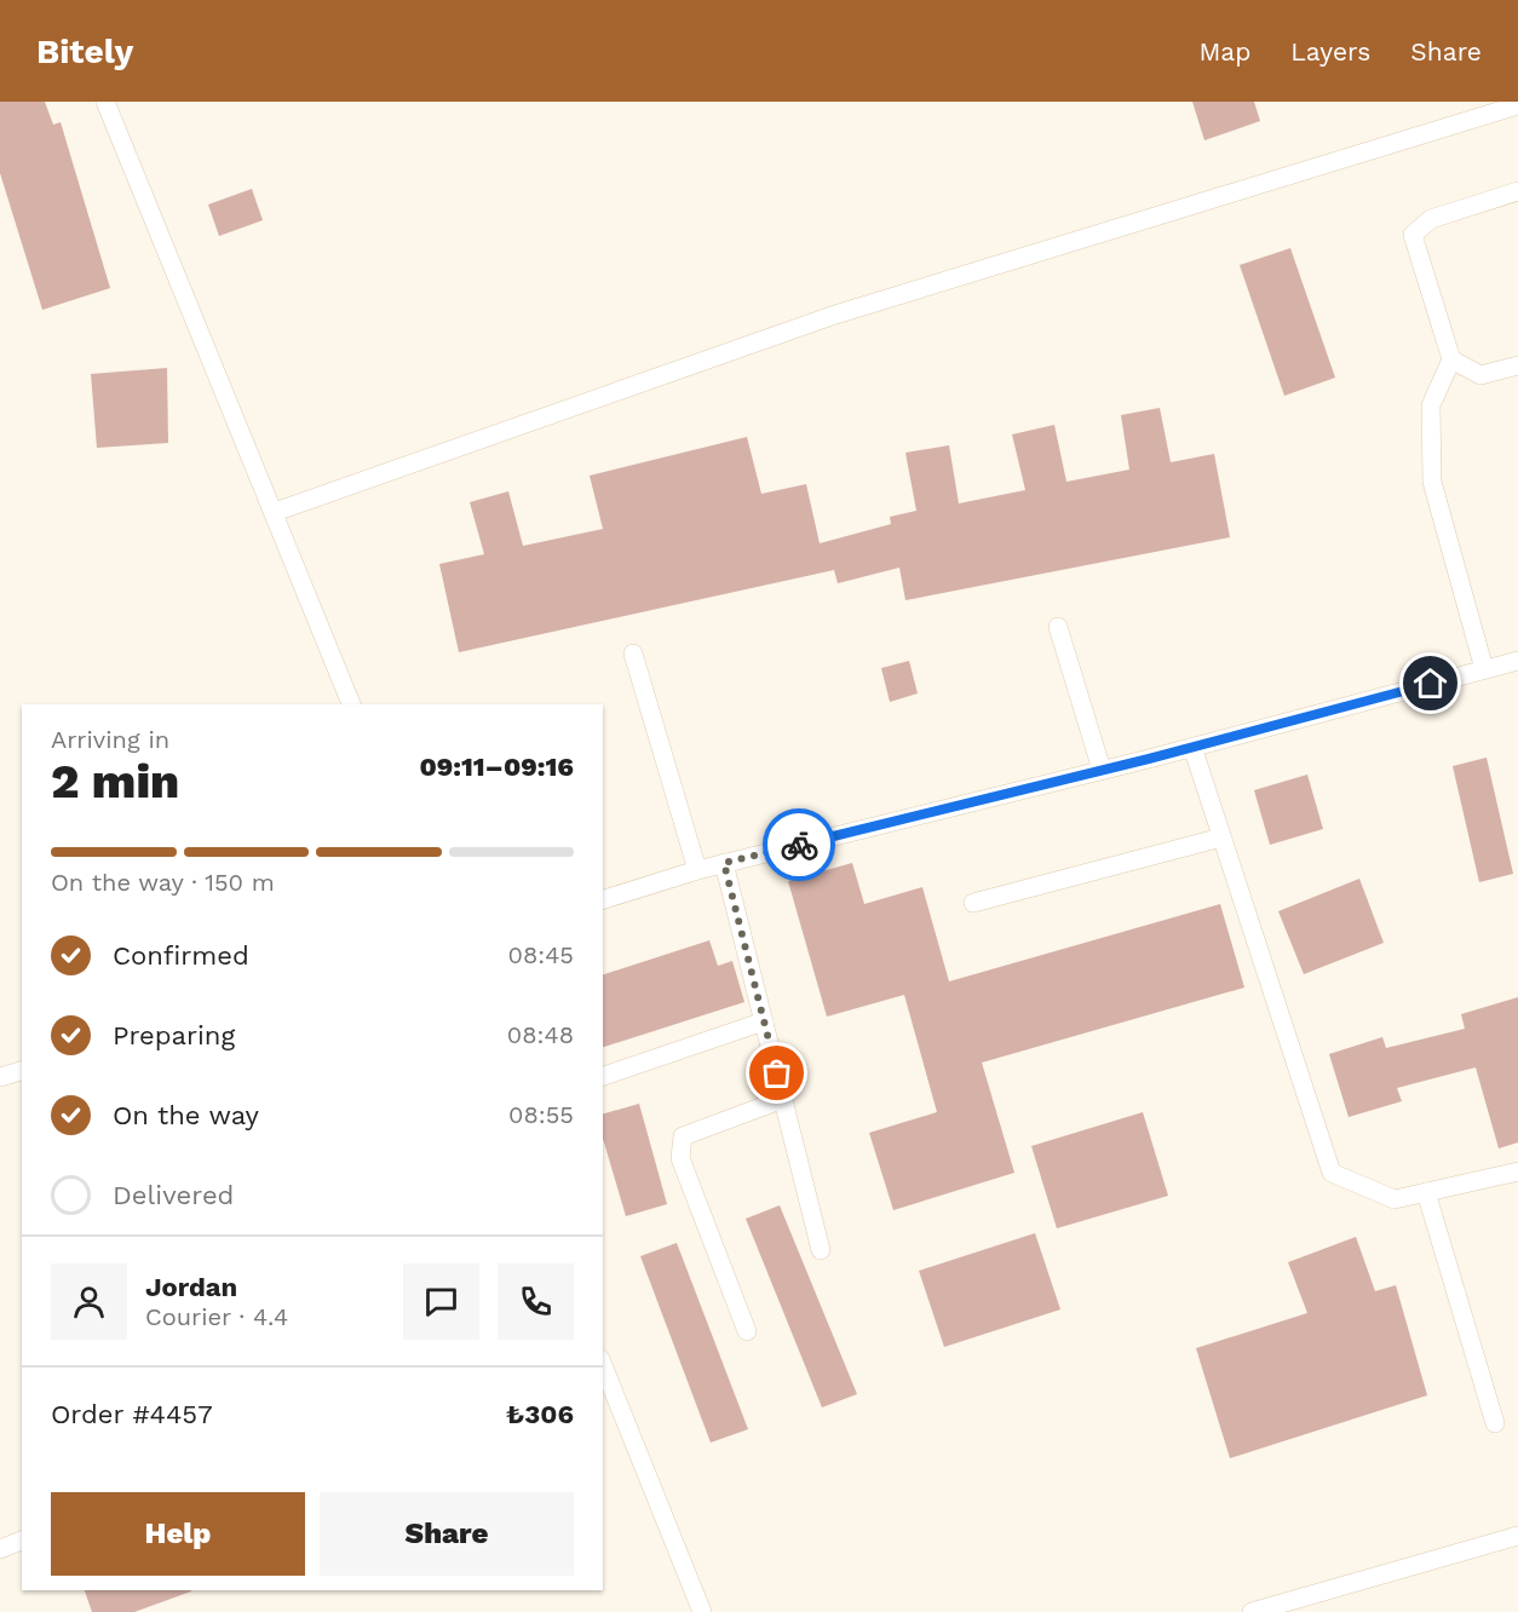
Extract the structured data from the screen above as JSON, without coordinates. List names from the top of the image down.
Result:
{
  "page": {
    "header": "Bitely",
    "nav": ["Map", "Layers", "Share"],
    "heading": ["2 min", "Arriving in", "09:11–09:16"],
    "panel": [
      "Jordan",
      "Courier · 4.4",
      "Order #4457",
      "₺306"
    ],
    "bar": "On the way · 150 m",
    "list": [
      ["Confirmed", "08:45"],
      ["Preparing", "08:48"],
      ["On the way", "08:55"],
      "Delivered"
    ],
    "buttons": ["Help", "Share"]
  }
}
